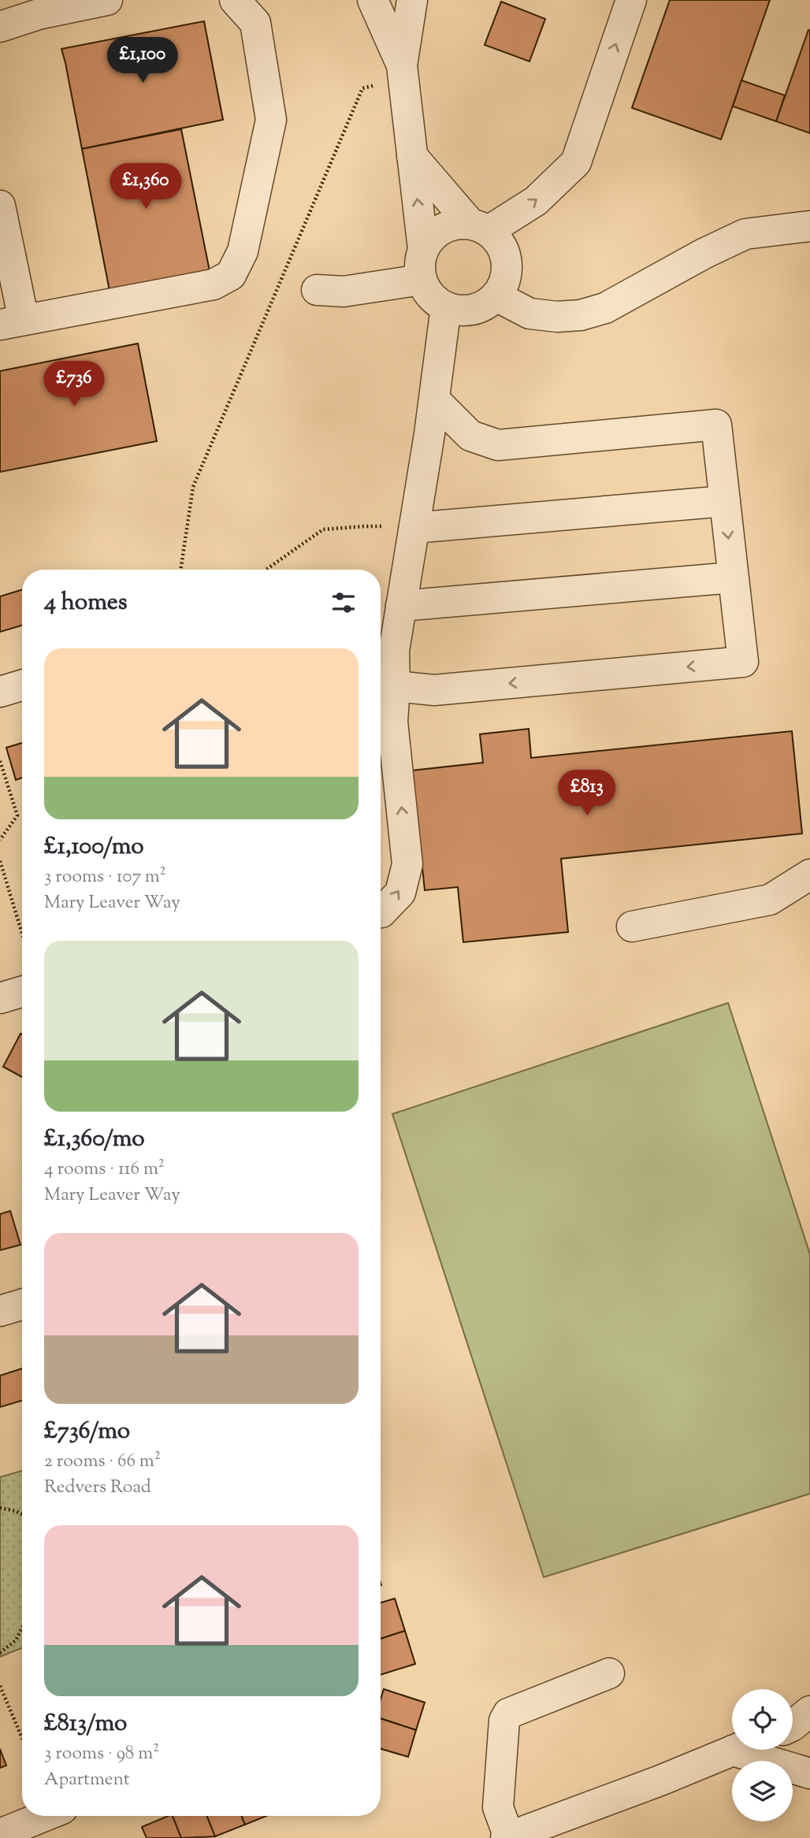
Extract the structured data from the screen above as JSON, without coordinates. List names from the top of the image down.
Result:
{
  "page": {
    "price": [
      "£1,100",
      "£1,360",
      "£736",
      "£813"
    ],
    "heading": "4 homes",
    "list": [
      {
        "name": "£1,100/mo",
        "note": "3 rooms · 107 m² · Mary Leaver Way"
      },
      {
        "name": "£1,360/mo",
        "note": "4 rooms · 116 m² · Mary Leaver Way"
      },
      {
        "name": "£736/mo",
        "note": "2 rooms · 66 m² · Redvers Road"
      },
      {
        "name": "£813/mo",
        "note": "3 rooms · 98 m² · Apartment"
      }
    ]
  }
}
